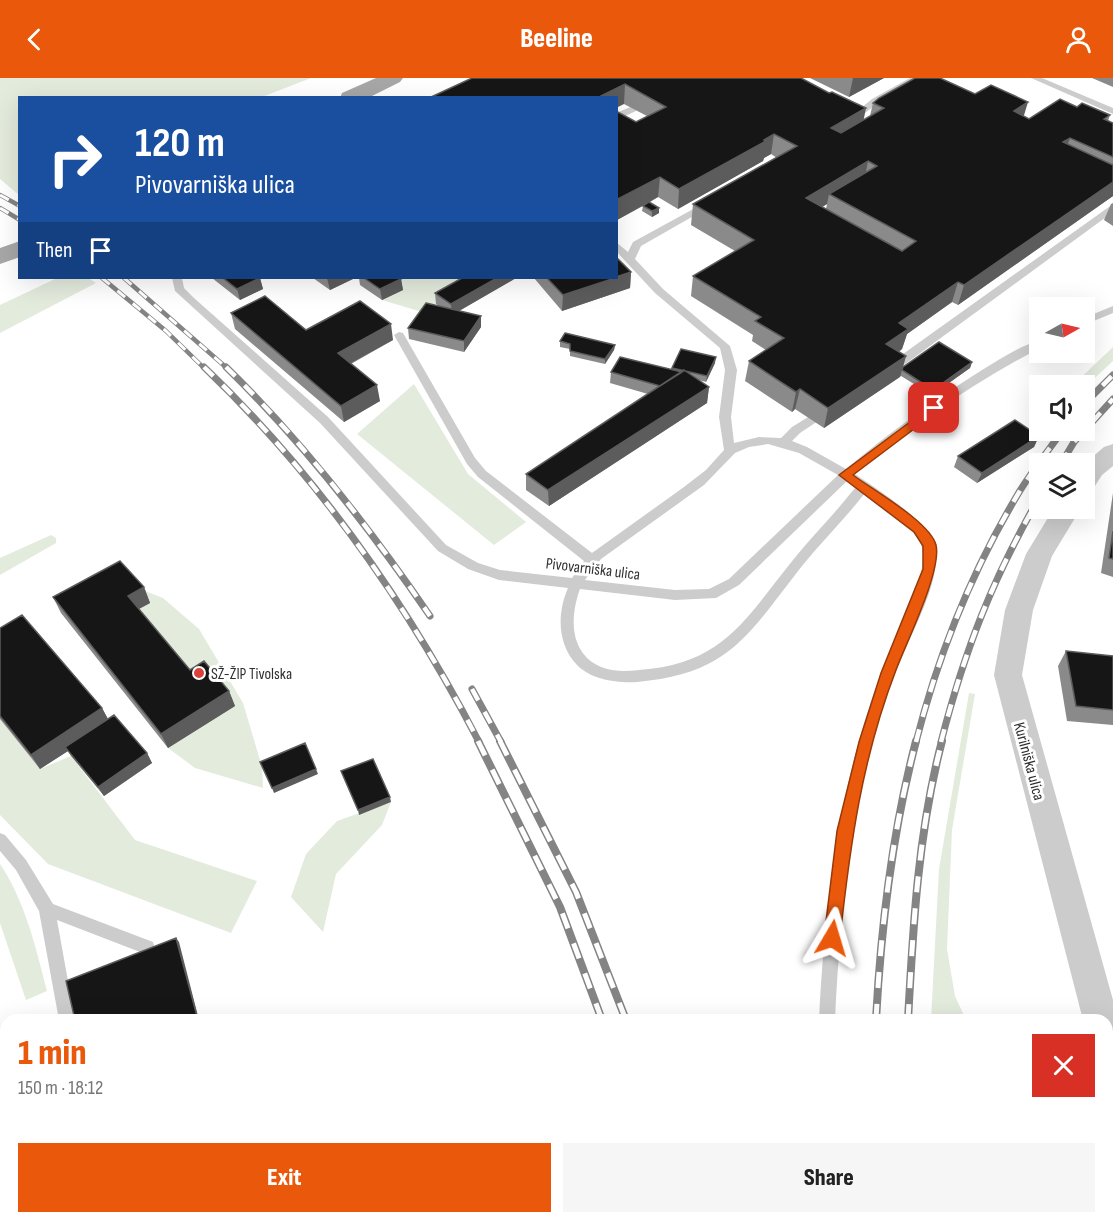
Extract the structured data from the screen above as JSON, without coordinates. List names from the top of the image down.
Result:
{
  "streets": {
    "street": ["Kurilniška ulica"],
    "lane": ["Pivovarniška ulica"]
  },
  "places": ["SŽ-ŽIP Tivolska"],
  "north": "right",
  "page": {
    "header": "Beeline",
    "turn": ["120 m", "Pivovarniška ulica"],
    "then": "Then",
    "heading": ["1 min", "150 m · 18:12"],
    "buttons": ["Exit", "Share"]
  }
}
